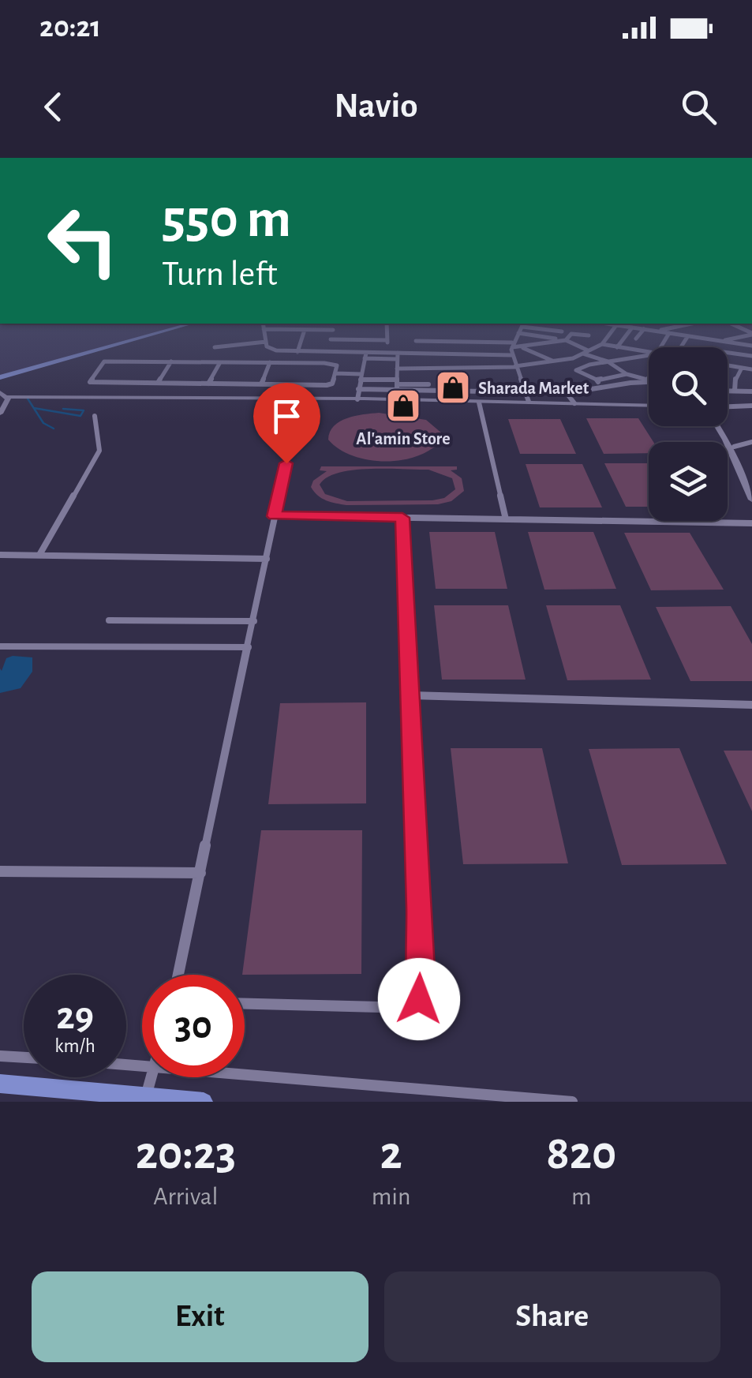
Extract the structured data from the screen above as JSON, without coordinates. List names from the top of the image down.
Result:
{
  "places": {
    "shop": ["Sharada Market", "Al'amin Store"]
  },
  "page": {
    "status": "20:21",
    "header": "Navio",
    "turn": ["550 m", "Turn left"],
    "speed": "29 km/h",
    "limit": "30",
    "eta": [
      "20:23",
      "Arrival",
      "2",
      "min",
      "820",
      "m"
    ],
    "buttons": ["Exit", "Share"]
  }
}
